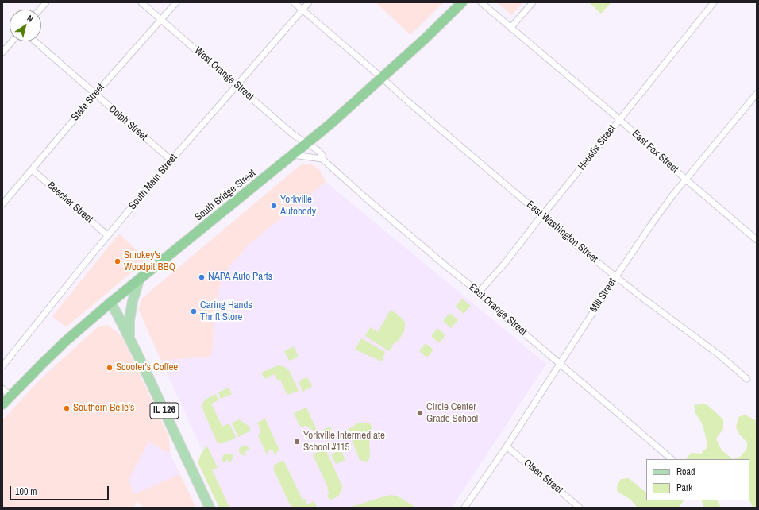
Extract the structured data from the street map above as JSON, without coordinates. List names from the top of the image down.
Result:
{
  "streets": {
    "highway": ["South Bridge Street"],
    "main road": ["IL 126"],
    "street": [
      "West Orange Street",
      "State Street",
      "Dolph Street",
      "Heustis Street",
      "East Fox Street",
      "South Main Street",
      "Beecher Street",
      "East Washington Street",
      "Mill Street",
      "East Orange Street",
      "Olsen Street"
    ]
  },
  "crossings": [
    ["West Orange Street", "State Street"],
    ["West Orange Street", "South Main Street"],
    ["West Orange Street", "South Bridge Street"],
    ["West Orange Street", "East Orange Street"],
    ["State Street", "Dolph Street"],
    ["State Street", "Beecher Street"],
    ["Dolph Street", "South Main Street"],
    ["Heustis Street", "East Fox Street"],
    ["Heustis Street", "East Washington Street"],
    ["Heustis Street", "East Orange Street"],
    ["East Fox Street", "Mill Street"],
    ["South Main Street", "Beecher Street"],
    ["South Main Street", "East Washington Street"],
    ["South Bridge Street", "East Washington Street"],
    ["South Bridge Street", "East Orange Street"],
    ["East Washington Street", "Mill Street"],
    ["Mill Street", "East Orange Street"],
    ["Mill Street", "Olsen Street"]
  ],
  "places": [
    "Yorkville Autobody",
    "Smokey's Woodpit BBQ",
    "NAPA Auto Parts",
    "Caring Hands Thrift Store",
    "Scooter's Coffee",
    "Southern Belle's",
    "Circle Center Grade School",
    "Yorkville Intermediate School #115"
  ],
  "legend": ["Road", "Park"],
  "scale_bar": "100 m",
  "north": "top right"
}
